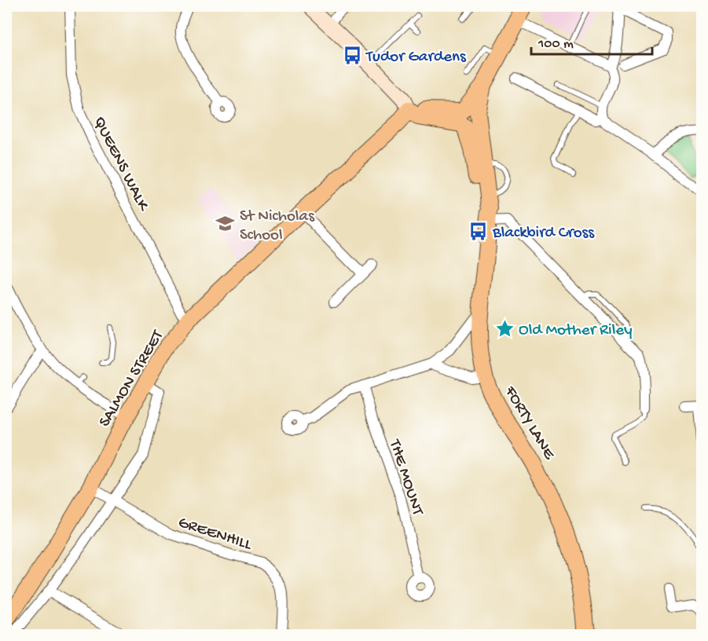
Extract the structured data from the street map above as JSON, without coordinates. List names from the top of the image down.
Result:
{
  "streets": {
    "main road": ["SALMON STREET", "FORTY LANE"],
    "street": ["QUEENS WALK", "THE MOUNT", "GREENHILL"]
  },
  "crossings": [
    ["QUEENS WALK", "SALMON STREET"],
    ["SALMON STREET", "GREENHILL"]
  ],
  "places": {
    "bus stop": ["Tudor Gardens", "Blackbird Cross"],
    "school or university": ["St Nicholas School"],
    "place": ["Old Mother Riley"]
  },
  "scale_bar": "100 m"
}
